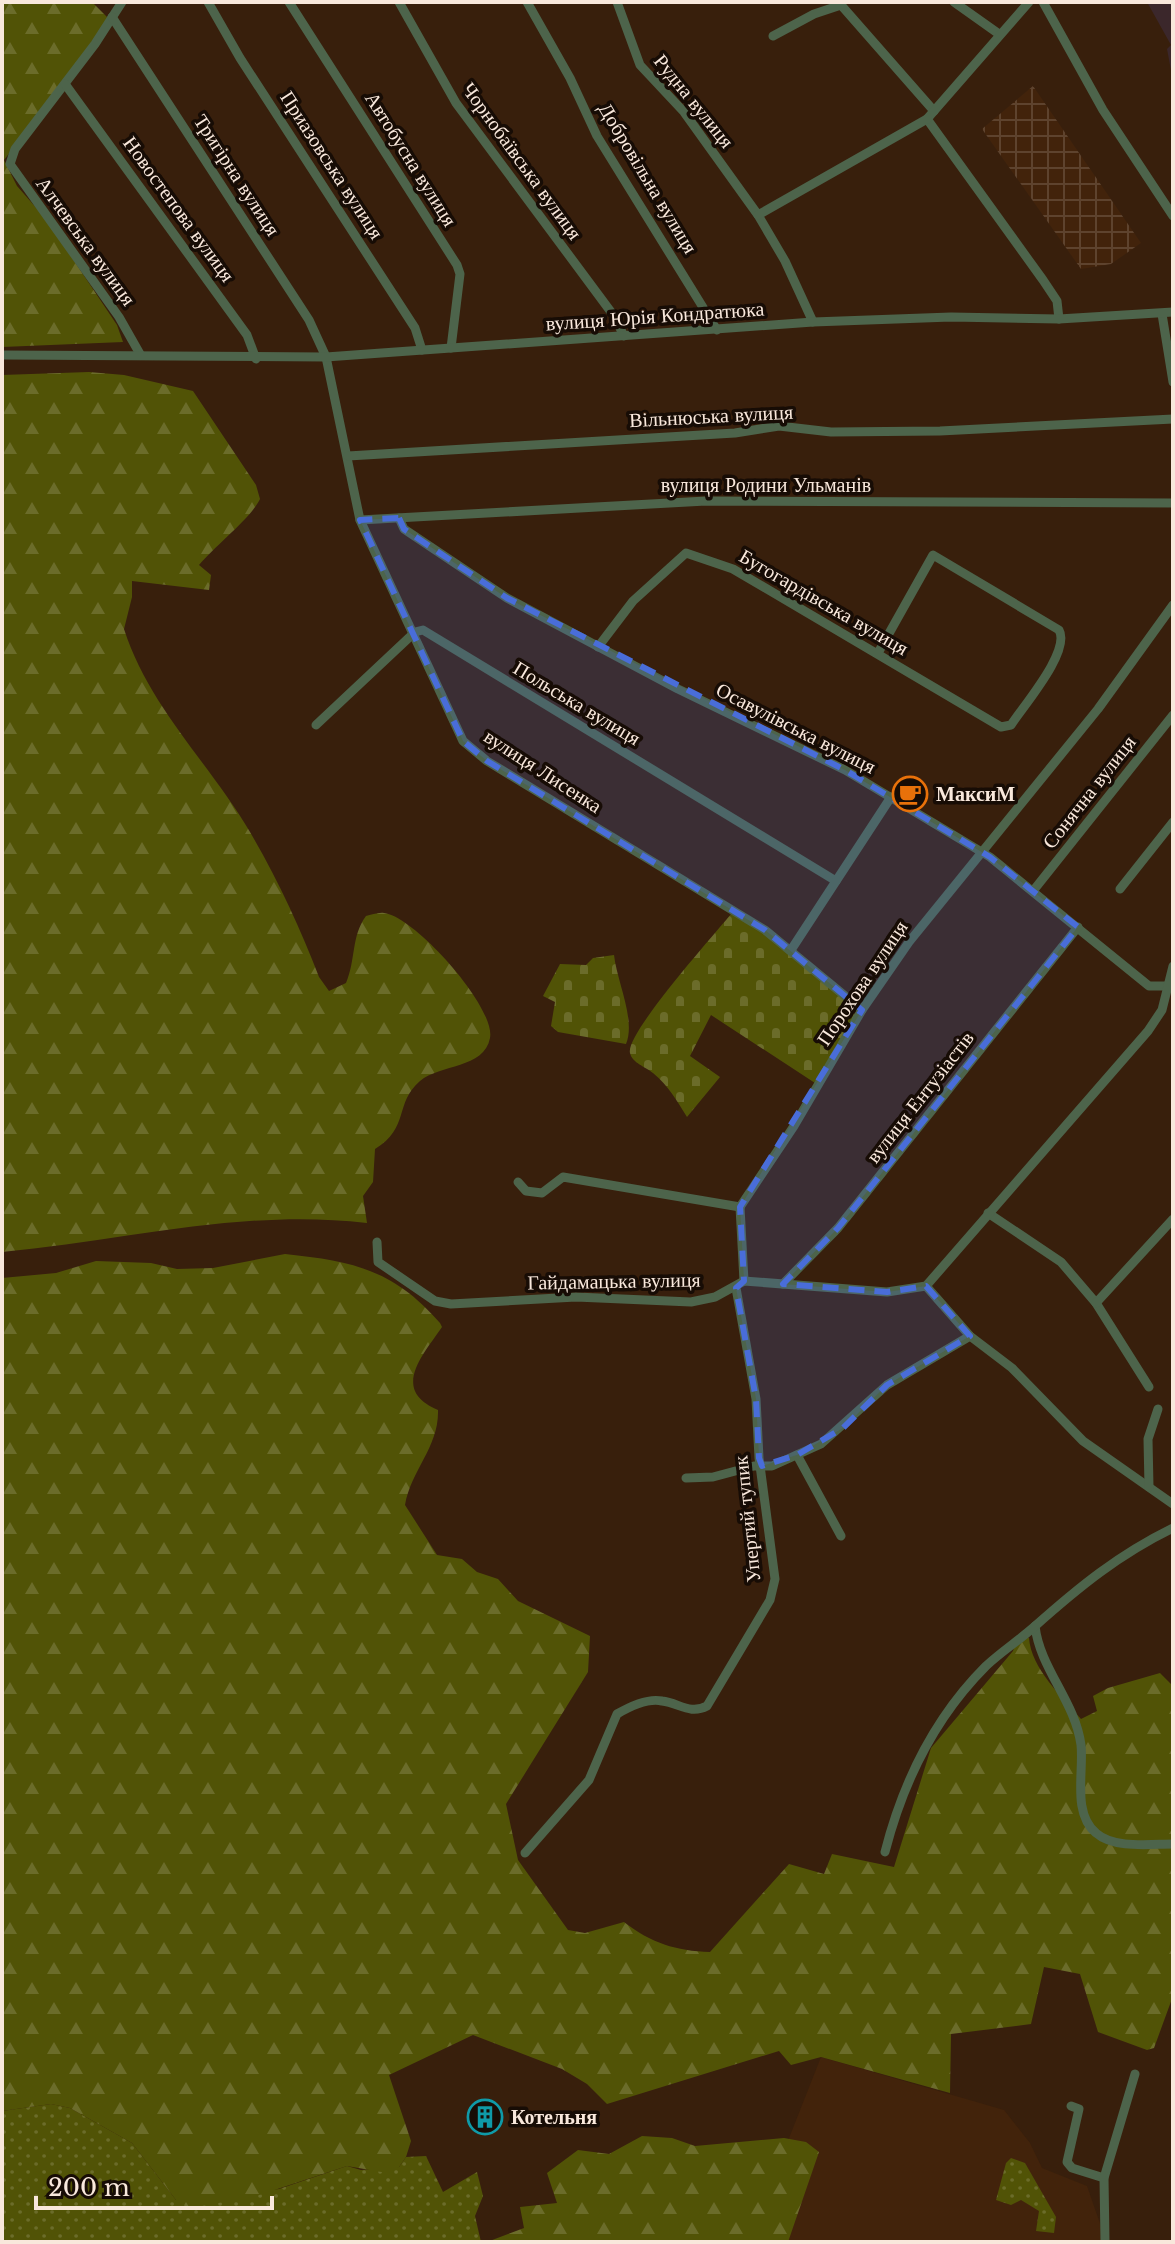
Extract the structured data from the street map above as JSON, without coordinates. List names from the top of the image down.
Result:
{
  "streets": {
    "street": [
      "Рудна вулиця",
      "Автобусна вулиця",
      "Чорнобаївська вулиця",
      "Приазовська вулиця",
      "Тригірна вулиця",
      "Добровільна вулиця",
      "Новостепова вулиця",
      "Алчевська вулиця",
      "вулиця Юрія Кондратюка",
      "Вільнюська вулиця",
      "вулиця Родини Ульманів",
      "Бугогардівська вулиця",
      "Польська вулиця",
      "Осавулівська вулиця",
      "вулиця Лисенка",
      "Сонячна вулиця",
      "Порохова вулиця",
      "вулиця Ентузіастів",
      "Гайдамацька вулиця",
      "Упертий тупик"
    ]
  },
  "crossings": [
    ["Рудна вулиця", "вулиця Юрія Кондратюка"],
    ["Автобусна вулиця", "вулиця Юрія Кондратюка"],
    ["Чорнобаївська вулиця", "вулиця Юрія Кондратюка"],
    ["Приазовська вулиця", "вулиця Юрія Кондратюка"],
    ["Тригірна вулиця", "вулиця Юрія Кондратюка"],
    ["Тригірна вулиця", "вулиця Лисенка"],
    ["Добровільна вулиця", "вулиця Юрія Кондратюка"],
    ["Новостепова вулиця", "Алчевська вулиця"],
    ["Новостепова вулиця", "вулиця Юрія Кондратюка"],
    ["Алчевська вулиця", "вулиця Юрія Кондратюка"],
    ["вулиця Юрія Кондратюка", "вулиця Лисенка"],
    ["Вільнюська вулиця", "вулиця Лисенка"],
    ["вулиця Родини Ульманів", "Осавулівська вулиця"],
    ["вулиця Родини Ульманів", "вулиця Лисенка"],
    ["Бугогардівська вулиця", "Осавулівська вулиця"],
    ["Польська вулиця", "вулиця Лисенка"],
    ["Осавулівська вулиця", "Сонячна вулиця"],
    ["Осавулівська вулиця", "Порохова вулиця"],
    ["Осавулівська вулиця", "вулиця Ентузіастів"],
    ["вулиця Лисенка", "Порохова вулиця"],
    ["Порохова вулиця", "Упертий тупик"],
    ["вулиця Ентузіастів", "Гайдамацька вулиця"],
    ["Гайдамацька вулиця", "Упертий тупик"]
  ],
  "places": {
    "cafe": ["МаксиМ"],
    "building": ["Котельня"]
  },
  "scale_bar": "200 m"
}
